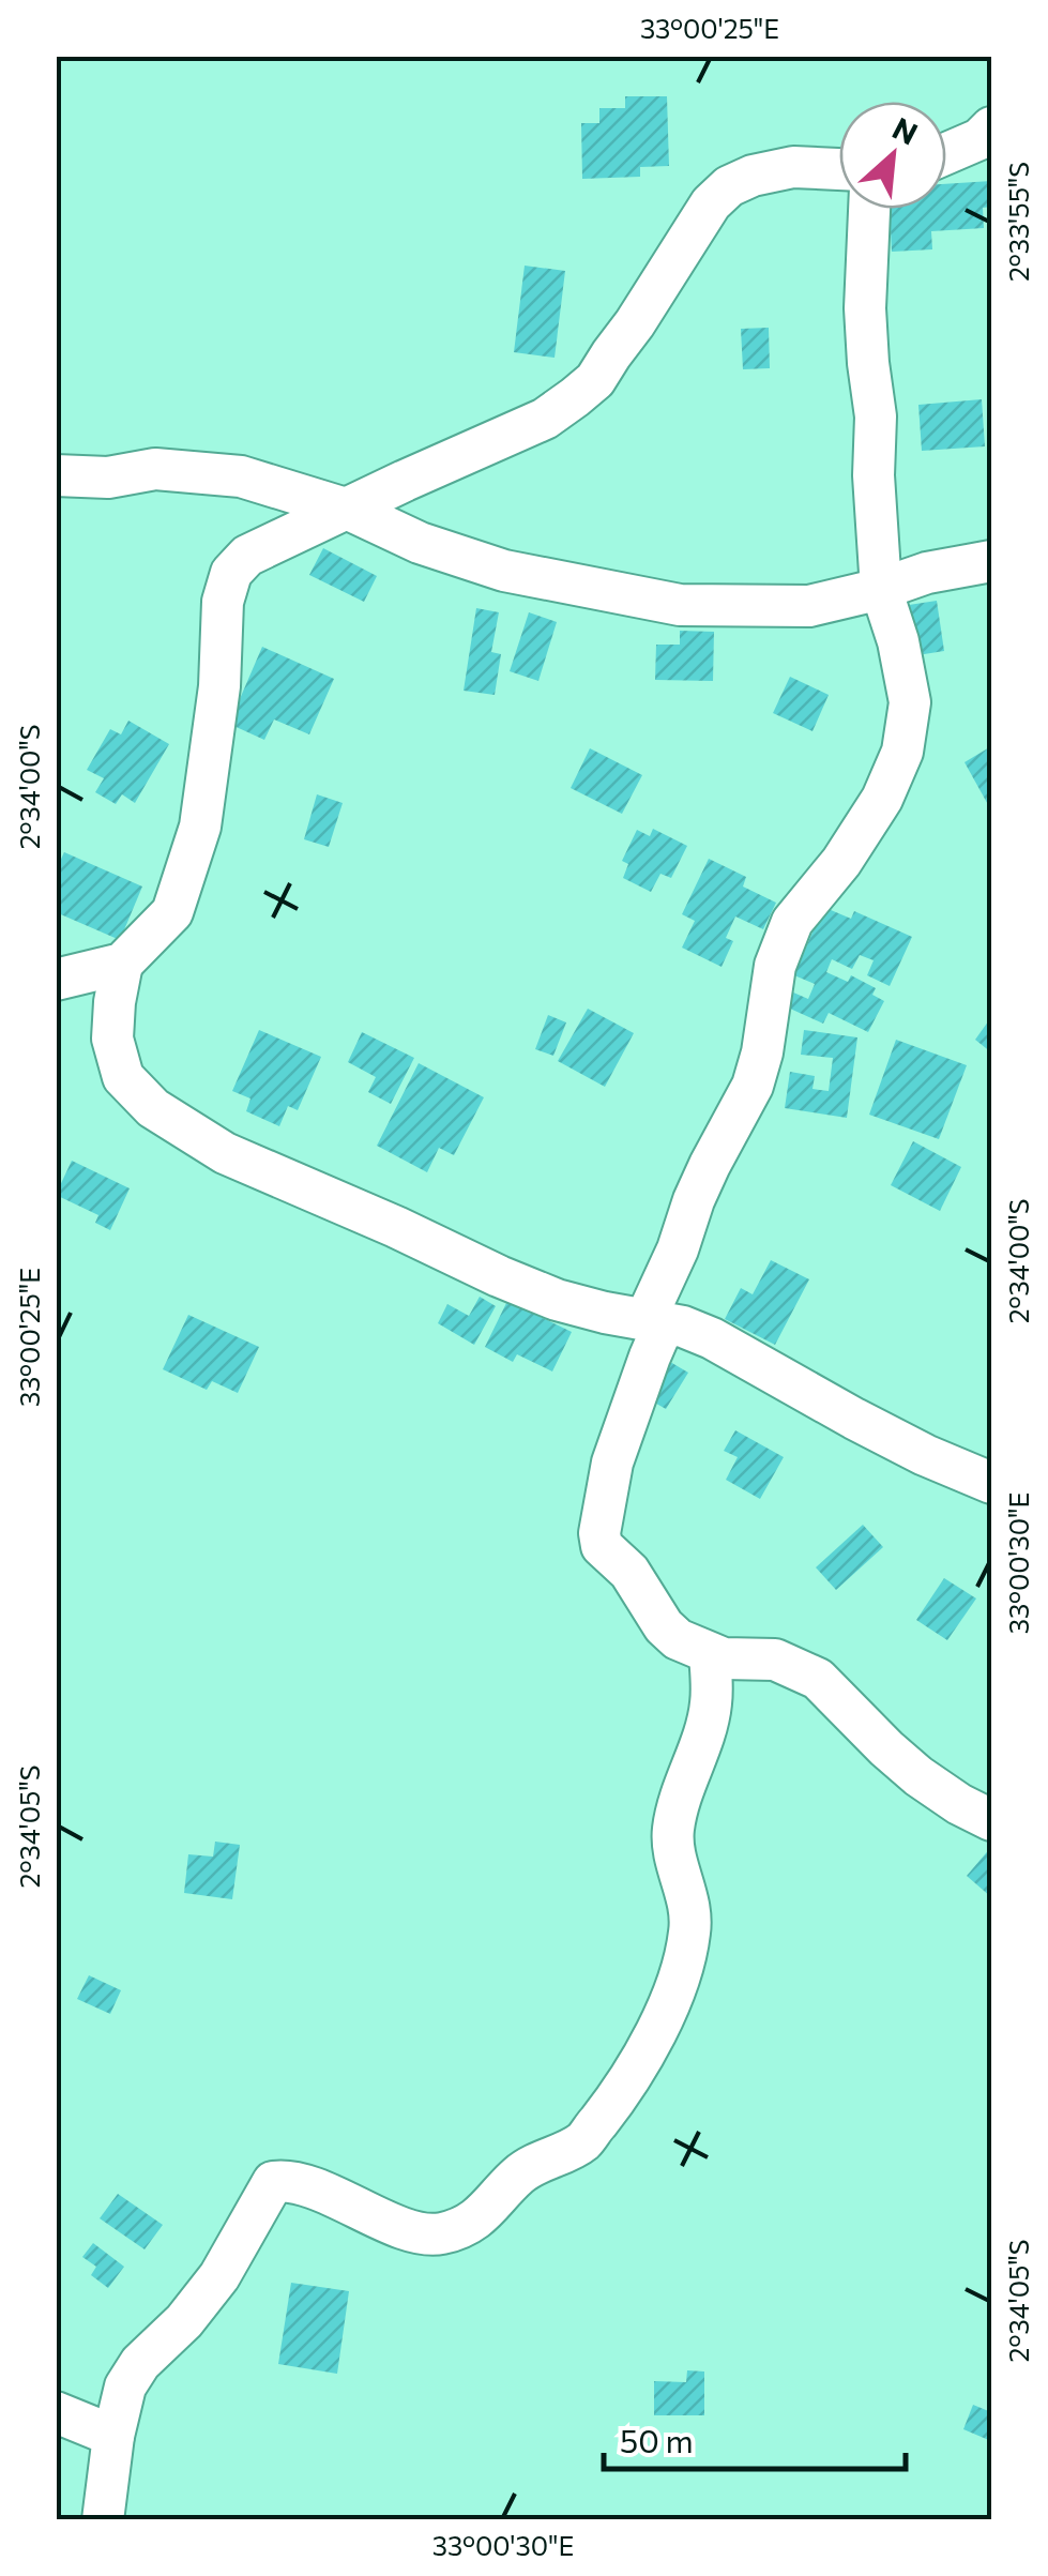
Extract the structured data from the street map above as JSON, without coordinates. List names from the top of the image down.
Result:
{
  "scale_bar": "50 m",
  "north": "top right",
  "coordinates": [
    "33°00'25\"E",
    "2°33'55\"S",
    "2°34'00\"S",
    "33°00'30\"E",
    "2°34'05\"S"
  ]
}
